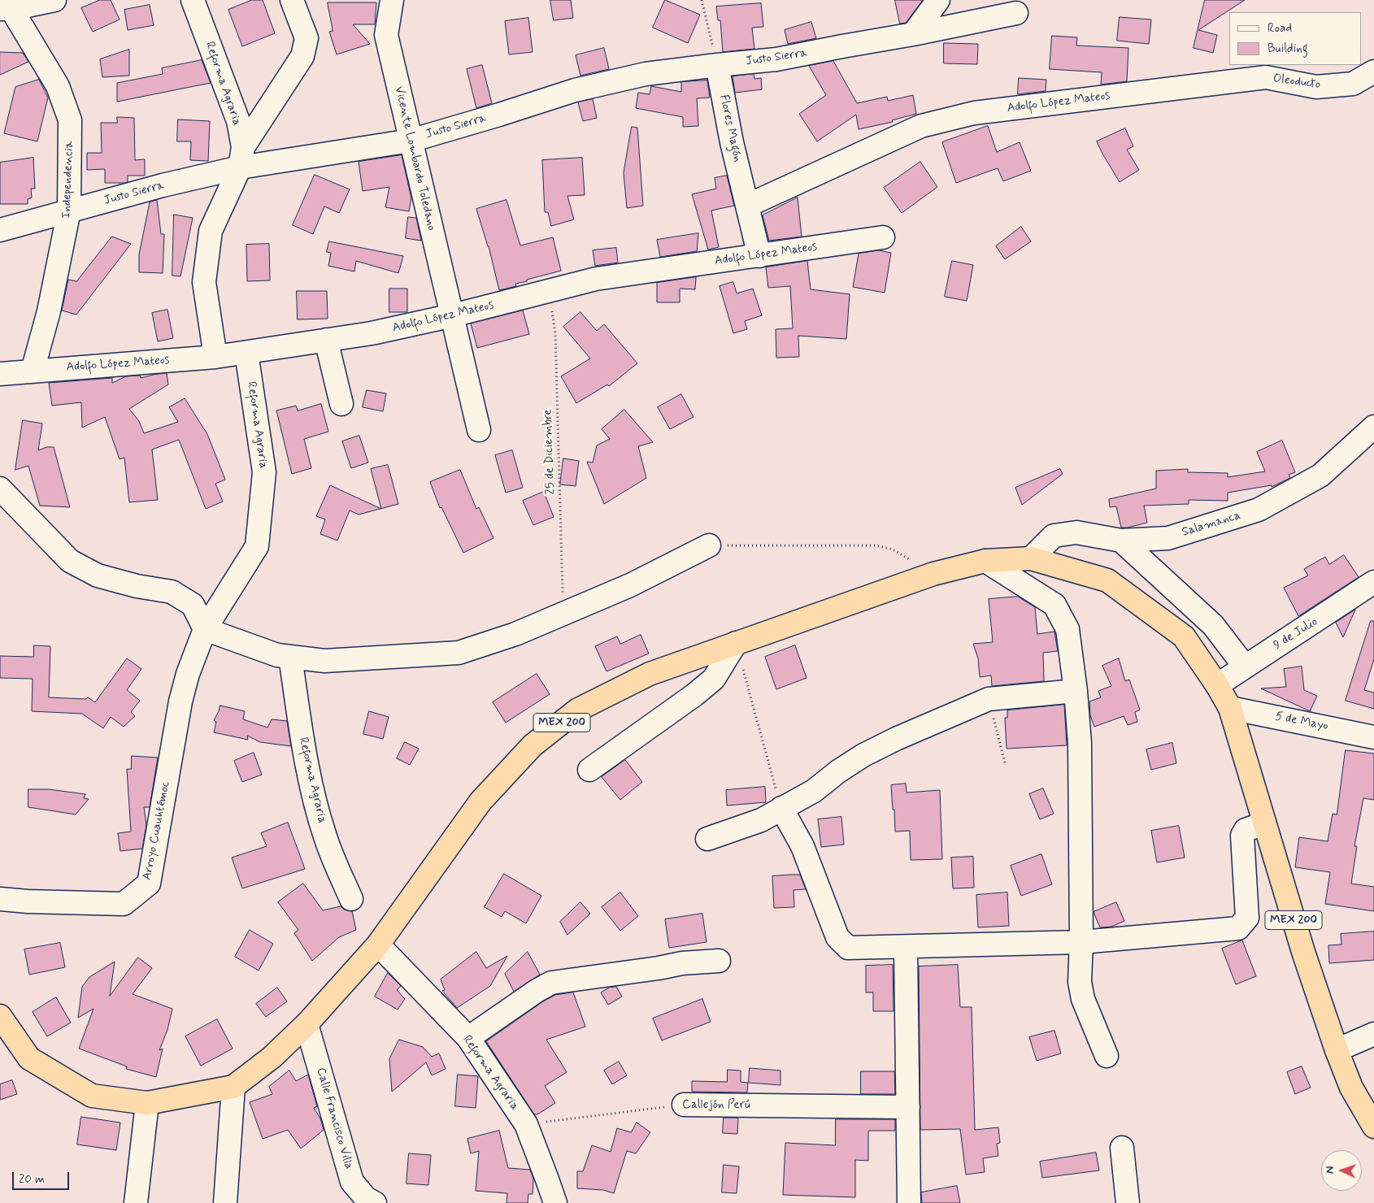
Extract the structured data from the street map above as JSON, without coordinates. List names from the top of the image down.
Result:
{
  "streets": {
    "highway": ["MEX 200"],
    "street": [
      "Justo Sierra",
      "Oleoducto",
      "Reforma Agraria",
      "Adolfo López Mateos",
      "Flores Magón",
      "Vicente Lombardo Toledano",
      "Independencia",
      "Salamanca",
      "9 de Julio",
      "5 de Mayo",
      "Arroyo Cuauhtémoc",
      "Callejón Perú",
      "Calle Francisco Villa"
    ],
    "path": ["25 de Diciembre"]
  },
  "crossings": [
    ["Justo Sierra", "Reforma Agraria"],
    ["Justo Sierra", "Flores Magón"],
    ["Justo Sierra", "Vicente Lombardo Toledano"],
    ["Justo Sierra", "Independencia"],
    ["Oleoducto", "Adolfo López Mateos"],
    ["Reforma Agraria", "Adolfo López Mateos"],
    ["Reforma Agraria", "MEX 200"],
    ["Reforma Agraria", "Arroyo Cuauhtémoc"],
    ["Reforma Agraria", "Callejón Perú"],
    ["Adolfo López Mateos", "Flores Magón"],
    ["Adolfo López Mateos", "Vicente Lombardo Toledano"],
    ["Adolfo López Mateos", "Independencia"],
    ["Adolfo López Mateos", "25 de Diciembre"],
    ["Salamanca", "MEX 200"],
    ["9 de Julio", "MEX 200"],
    ["5 de Mayo", "MEX 200"],
    ["MEX 200", "Calle Francisco Villa"]
  ],
  "legend": ["Road", "Building"],
  "scale_bar": "20 m",
  "north": "left"
}
